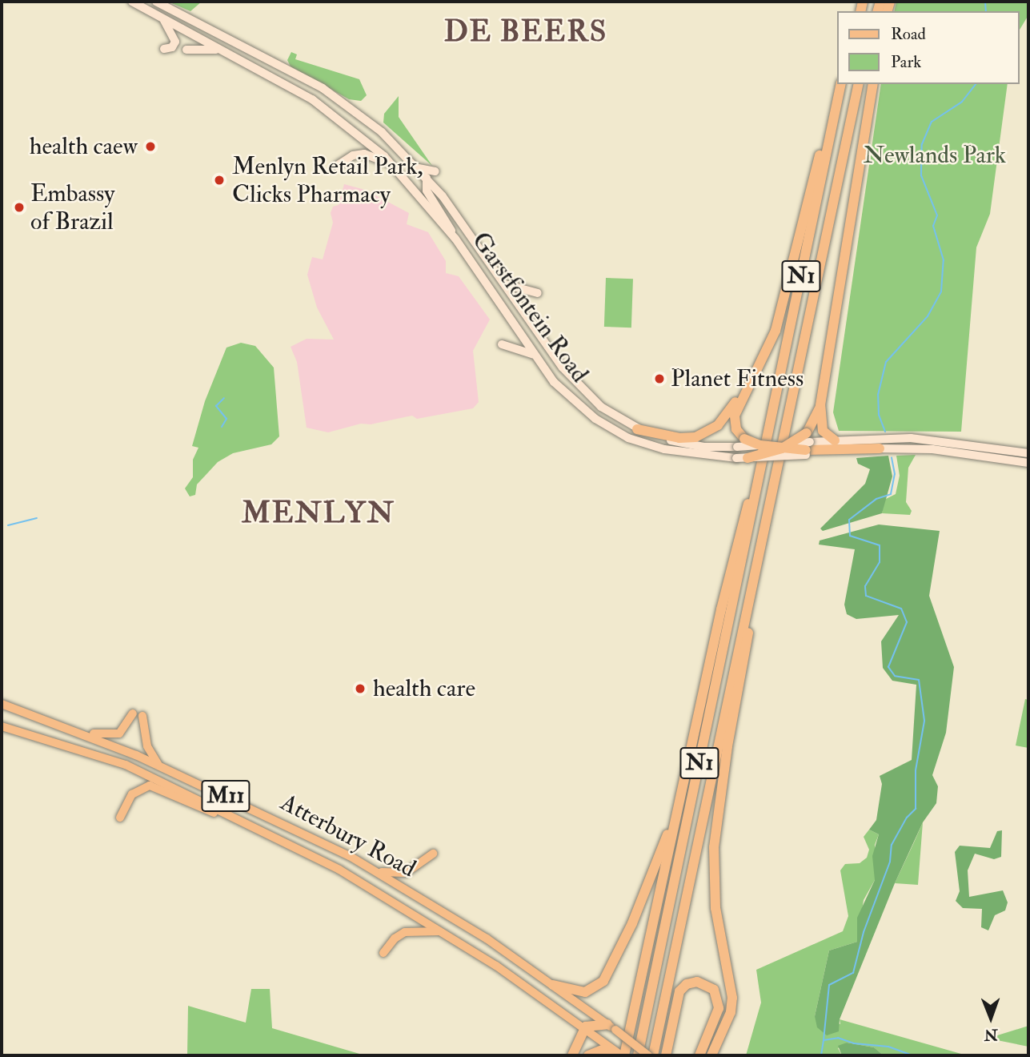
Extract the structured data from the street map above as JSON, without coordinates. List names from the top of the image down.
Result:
{
  "streets": {
    "highway": ["N1"],
    "main road": ["Garstfontein Road", "M11", "Atterbury Road"]
  },
  "districts": ["DE BEERS", "MENLYN"],
  "parks": ["Newlands Park"],
  "places": [
    "health caew",
    "Menlyn Retail Park, Clicks Pharmacy",
    "Embassy of Brazil",
    "Planet Fitness",
    "health care"
  ],
  "legend": ["Road", "Park"],
  "north": "bottom"
}
